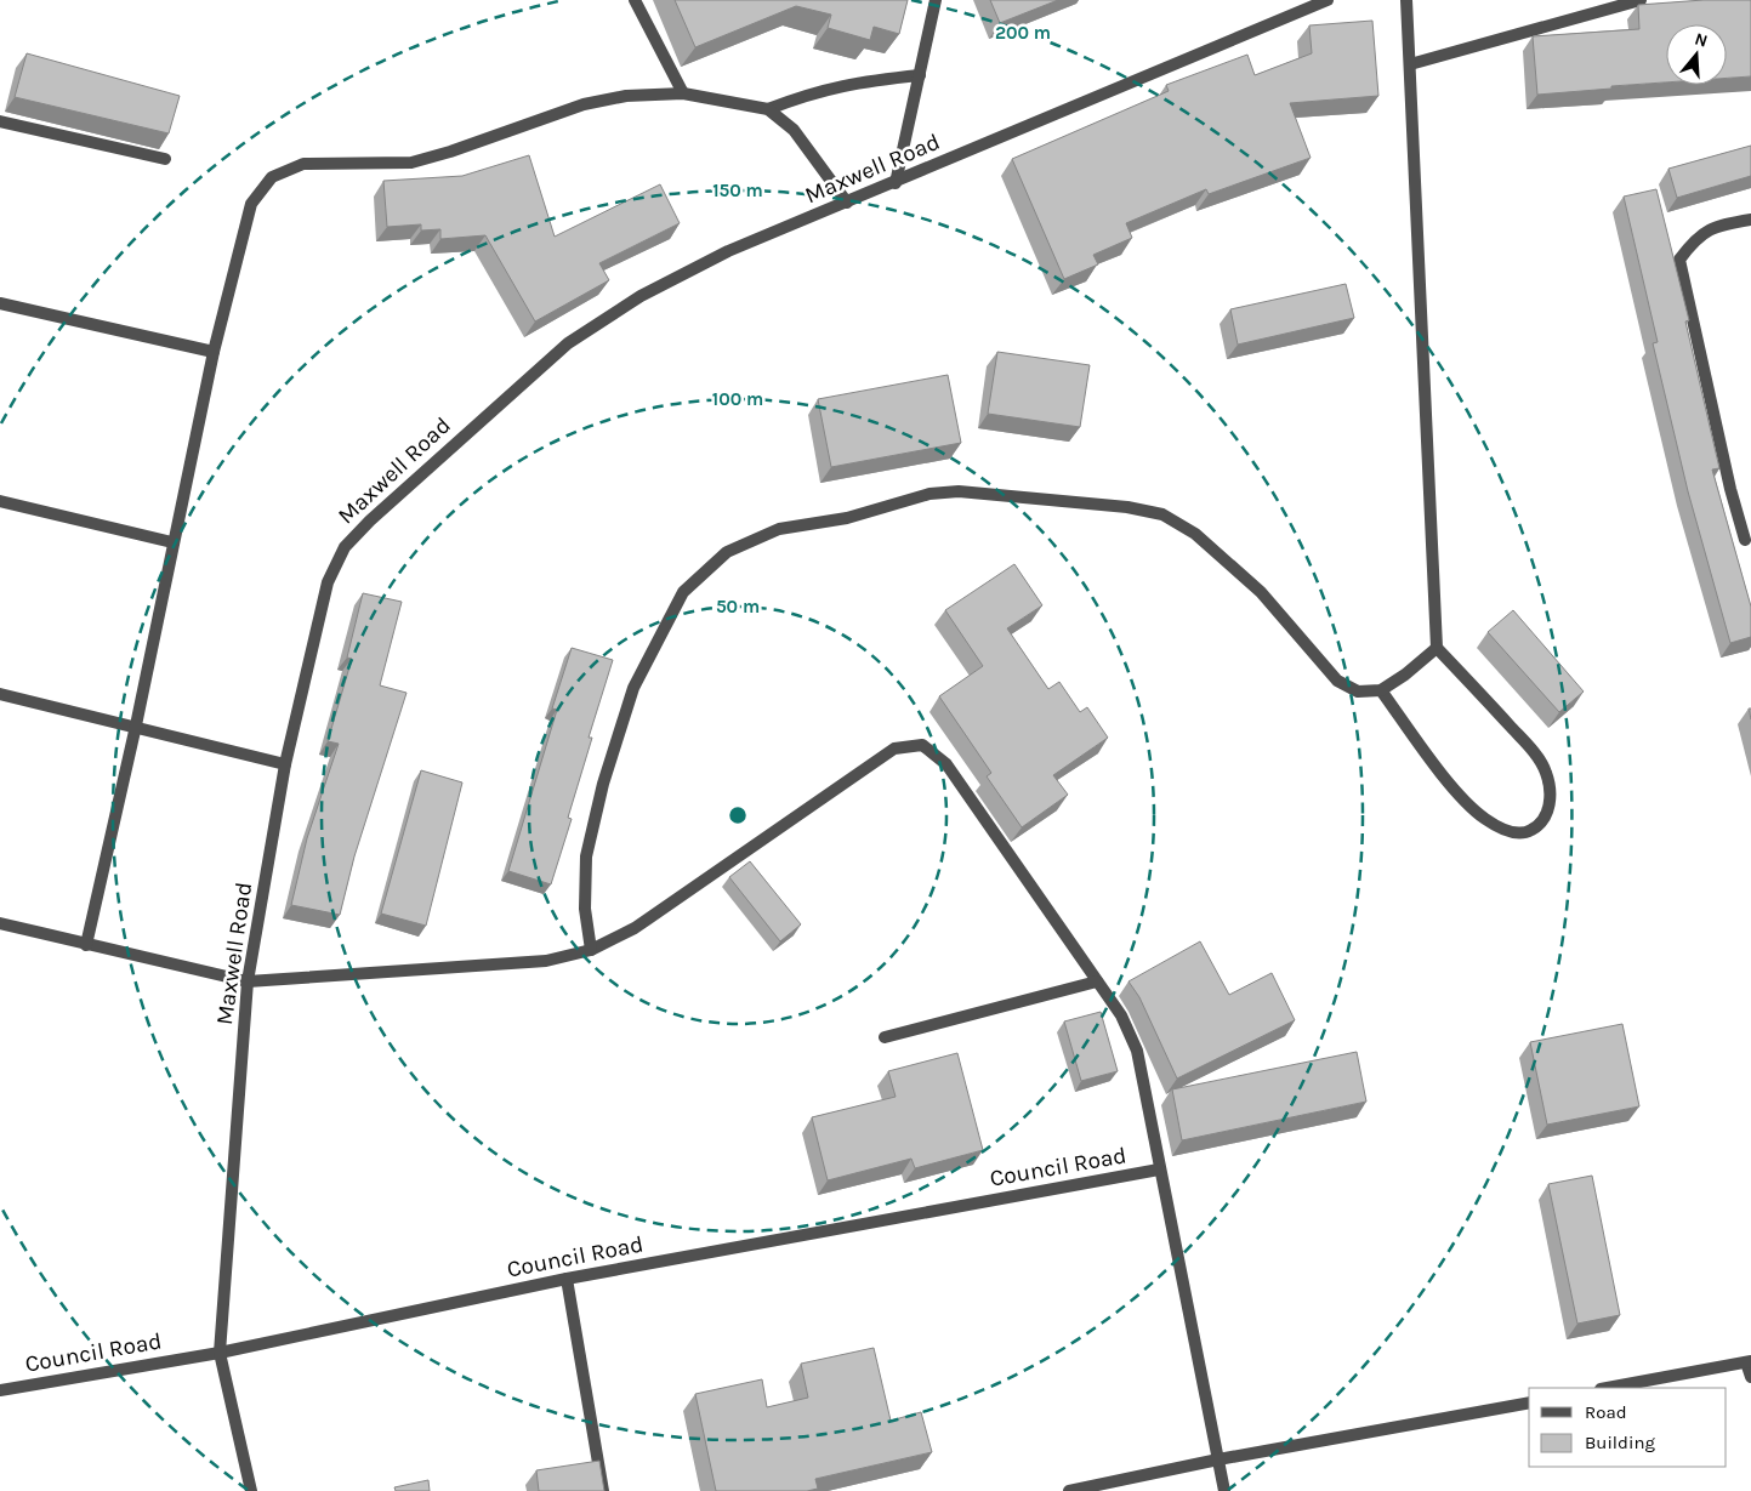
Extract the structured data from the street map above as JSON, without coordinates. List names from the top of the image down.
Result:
{
  "streets": {
    "street": ["Maxwell Road", "Council Road"]
  },
  "crossings": [
    ["Maxwell Road", "Council Road"]
  ],
  "legend": ["Road", "Building"],
  "north": "top",
  "rings": [
    "200 m",
    "150 m",
    "100 m",
    "50 m"
  ]
}
